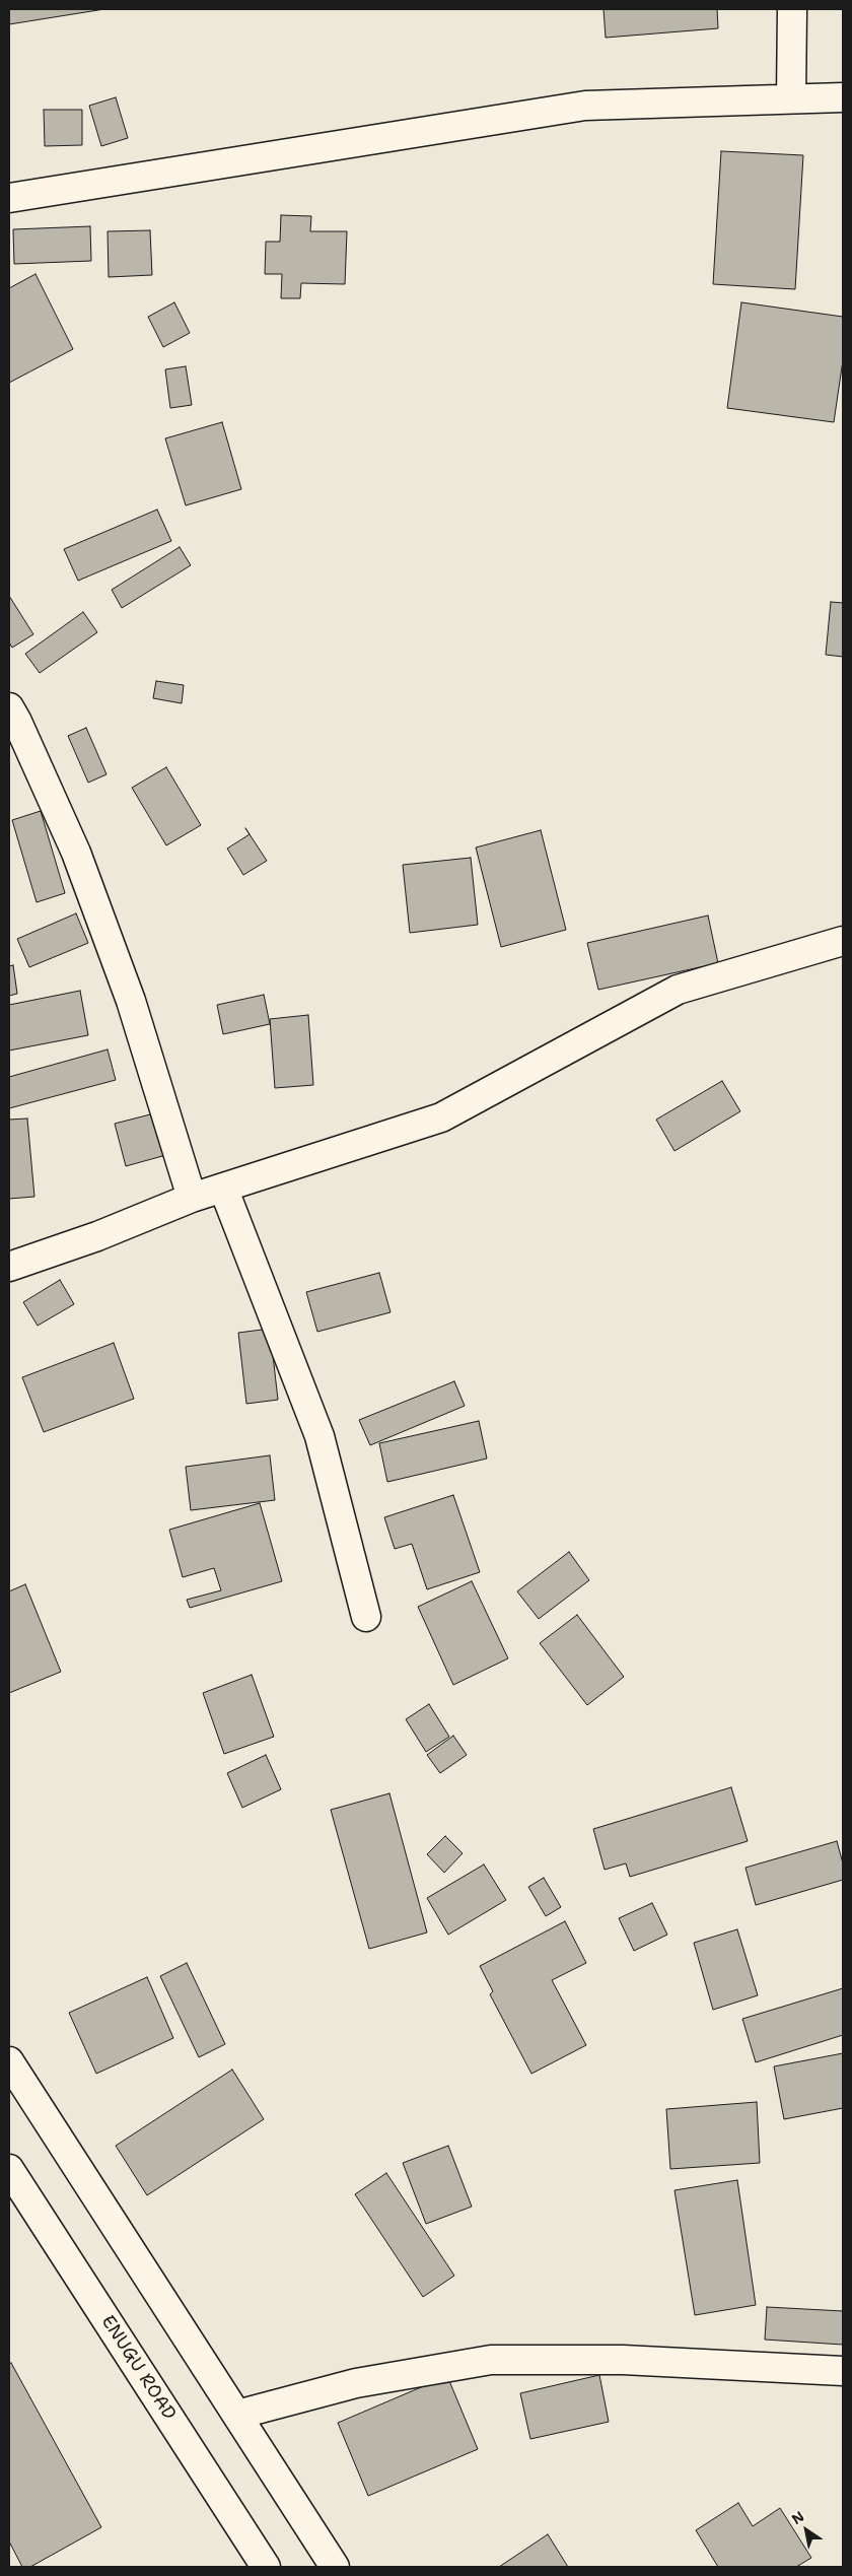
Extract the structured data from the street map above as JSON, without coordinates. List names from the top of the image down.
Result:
{
  "streets": {
    "street": ["ENUGU ROAD"]
  },
  "north": "top left"
}
